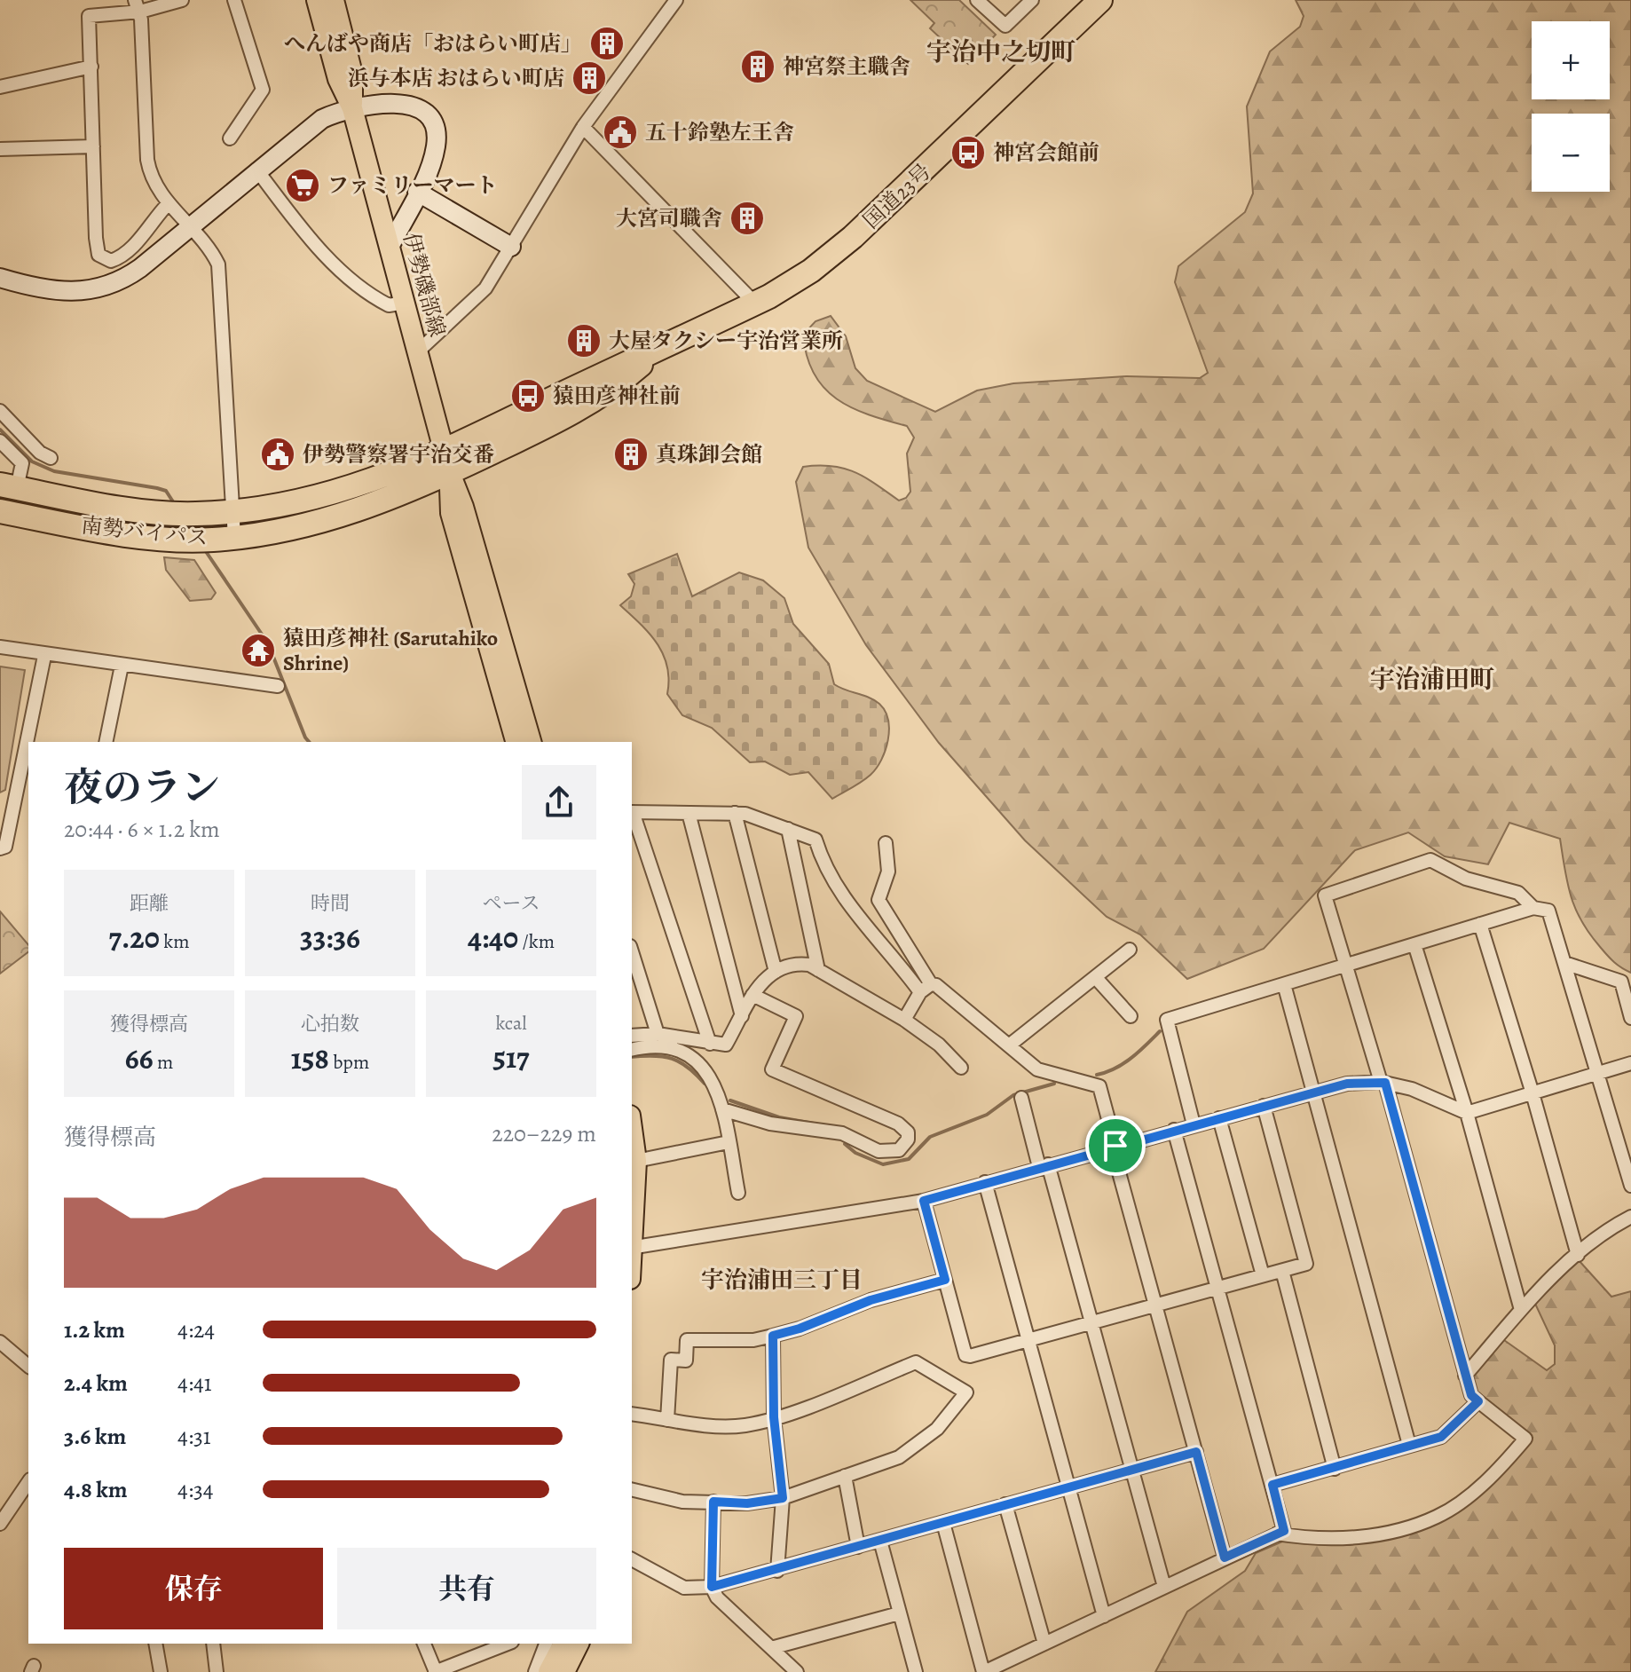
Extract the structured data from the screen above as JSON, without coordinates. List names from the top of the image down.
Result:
{
  "streets": {
    "highway": ["国道23号", "南勢バイパス"],
    "main road": ["伊勢磯部線"]
  },
  "crossings": [
    ["国道23号", "伊勢磯部線"],
    ["国道23号", "南勢バイパス"],
    ["伊勢磯部線", "南勢バイパス"]
  ],
  "districts": ["宇治中之切町", "宇治浦田町", "宇治浦田三丁目"],
  "places": {
    "building": [
      "へんばや商店「おはらい町店」",
      "神宮祭主職舎",
      "浜与本店 おはらい町店",
      "大宮司職舎",
      "大屋タクシー宇治営業所",
      "真珠卸会館"
    ],
    "public building": ["五十鈴塾左王舎", "伊勢警察署宇治交番"],
    "bus stop": ["神宮会館前", "猿田彦神社前"],
    "supermarket": ["ファミリーマート"],
    "temple": ["猿田彦神社 (Sarutahiko Shrine)"]
  },
  "page": {
    "map_buttons": ["+", "−"],
    "heading": ["夜のラン", "20:44 · 6 × 1.2 km"],
    "stats": [
      ["距離", "7.20 km"],
      ["時間", "33:36"],
      ["ペース", "4:40 /km"],
      ["獲得標高", "66 m"],
      ["心拍数", "158 bpm"],
      ["kcal", "517"]
    ],
    "chart": ["獲得標高", "220–229 m"],
    "list": [
      {
        "name": "1.2 km",
        "note": "4:24"
      },
      {
        "name": "2.4 km",
        "note": "4:41"
      },
      {
        "name": "3.6 km",
        "note": "4:31"
      },
      {
        "name": "4.8 km",
        "note": "4:34"
      }
    ],
    "buttons": ["保存", "共有"]
  }
}
